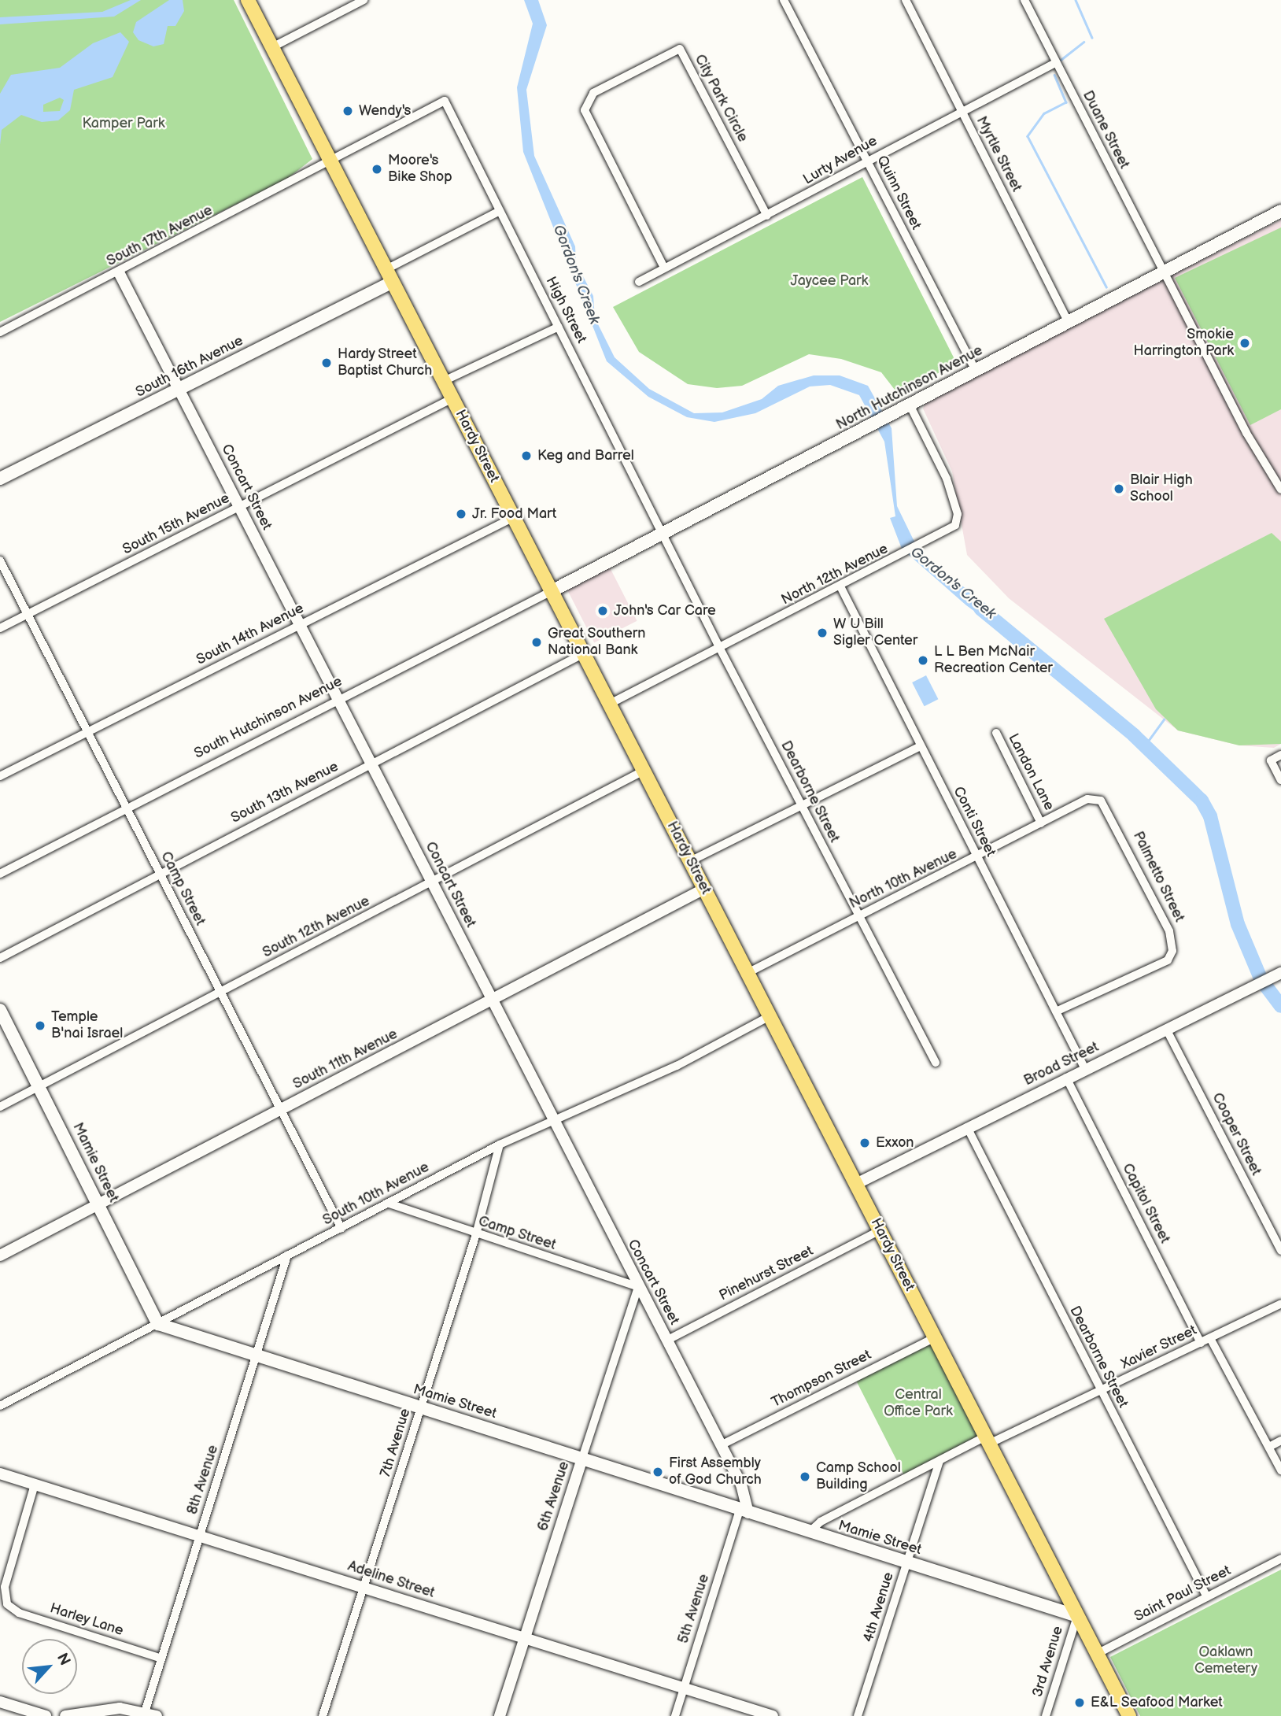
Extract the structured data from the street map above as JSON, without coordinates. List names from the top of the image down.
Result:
{
  "streets": {
    "main road": [
      "South 16th Avenue",
      "North Hutchinson Avenue",
      "Hardy Street",
      "Mamie Street"
    ],
    "street": [
      "City Park Circle",
      "Duane Street",
      "Myrtle Street",
      "Lurty Avenue",
      "Quinn Street",
      "South 17th Avenue",
      "High Street",
      "Concart Street",
      "South 15th Avenue",
      "North 12th Avenue",
      "South 14th Avenue",
      "South Hutchinson Avenue",
      "Landon Lane",
      "Dearborne Street",
      "South 13th Avenue",
      "Conti Street",
      "Palmetto Street",
      "North 10th Avenue",
      "Camp Street",
      "South 12th Avenue",
      "South 11th Avenue",
      "Broad Street",
      "Cooper Street",
      "South 10th Avenue",
      "Capitol Street",
      "Pinehurst Street",
      "Xavier Street",
      "Thompson Street",
      "7th Avenue",
      "8th Avenue",
      "6th Avenue",
      "Adeline Street",
      "Saint Paul Street",
      "4th Avenue",
      "5th Avenue",
      "Harley Lane",
      "3rd Avenue"
    ]
  },
  "crossings": [
    ["City Park Circle", "Lurty Avenue"],
    ["Duane Street", "Lurty Avenue"],
    ["Duane Street", "North Hutchinson Avenue"],
    ["Myrtle Street", "Lurty Avenue"],
    ["Myrtle Street", "North Hutchinson Avenue"],
    ["Lurty Avenue", "Quinn Street"],
    ["Quinn Street", "North Hutchinson Avenue"],
    ["South 17th Avenue", "High Street"],
    ["South 17th Avenue", "Hardy Street"],
    ["South 17th Avenue", "Concart Street"],
    ["High Street", "North Hutchinson Avenue"],
    ["High Street", "Dearborne Street"],
    ["South 16th Avenue", "Hardy Street"],
    ["South 16th Avenue", "Concart Street"],
    ["North Hutchinson Avenue", "Hardy Street"],
    ["North Hutchinson Avenue", "North 12th Avenue"],
    ["North Hutchinson Avenue", "South Hutchinson Avenue"],
    ["North Hutchinson Avenue", "Dearborne Street"],
    ["Hardy Street", "South 15th Avenue"],
    ["Hardy Street", "North 12th Avenue"],
    ["Hardy Street", "South 14th Avenue"],
    ["Hardy Street", "South Hutchinson Avenue"],
    ["Hardy Street", "South 13th Avenue"],
    ["Hardy Street", "North 10th Avenue"],
    ["Hardy Street", "South 12th Avenue"],
    ["Hardy Street", "South 11th Avenue"],
    ["Hardy Street", "Broad Street"],
    ["Hardy Street", "Mamie Street"],
    ["Hardy Street", "South 10th Avenue"],
    ["Hardy Street", "Pinehurst Street"],
    ["Hardy Street", "Xavier Street"],
    ["Hardy Street", "Thompson Street"],
    ["Hardy Street", "Saint Paul Street"],
    ["Hardy Street", "3rd Avenue"],
    ["Concart Street", "South 15th Avenue"],
    ["Concart Street", "South 14th Avenue"],
    ["Concart Street", "South Hutchinson Avenue"],
    ["Concart Street", "South 13th Avenue"],
    ["Concart Street", "Camp Street"],
    ["Concart Street", "South 12th Avenue"],
    ["Concart Street", "South 11th Avenue"],
    ["Concart Street", "Mamie Street"],
    ["Concart Street", "South 10th Avenue"],
    ["Concart Street", "Pinehurst Street"],
    ["Concart Street", "Thompson Street"],
    ["Concart Street", "6th Avenue"],
    ["Concart Street", "5th Avenue"],
    ["South 15th Avenue", "Camp Street"],
    ["North 12th Avenue", "Dearborne Street"],
    ["North 12th Avenue", "Conti Street"],
    ["South 14th Avenue", "Camp Street"],
    ["South Hutchinson Avenue", "Camp Street"],
    ["Landon Lane", "North 10th Avenue"],
    ["Dearborne Street", "North 10th Avenue"],
    ["Dearborne Street", "Broad Street"],
    ["Dearborne Street", "Xavier Street"],
    ["Dearborne Street", "Saint Paul Street"],
    ["South 13th Avenue", "Camp Street"],
    ["Conti Street", "Palmetto Street"],
    ["Conti Street", "North 10th Avenue"],
    ["Conti Street", "Broad Street"],
    ["Palmetto Street", "North 10th Avenue"],
    ["Camp Street", "South 12th Avenue"],
    ["Camp Street", "South 11th Avenue"],
    ["Camp Street", "South 10th Avenue"],
    ["Camp Street", "7th Avenue"],
    ["Camp Street", "6th Avenue"],
    ["South 12th Avenue", "Mamie Street"],
    ["South 11th Avenue", "Mamie Street"],
    ["Broad Street", "Cooper Street"],
    ["Broad Street", "Capitol Street"],
    ["Mamie Street", "South 10th Avenue"],
    ["Mamie Street", "7th Avenue"],
    ["Mamie Street", "8th Avenue"],
    ["Mamie Street", "6th Avenue"],
    ["Mamie Street", "4th Avenue"],
    ["Mamie Street", "5th Avenue"],
    ["Mamie Street", "3rd Avenue"],
    ["South 10th Avenue", "7th Avenue"],
    ["South 10th Avenue", "8th Avenue"],
    ["Capitol Street", "Xavier Street"],
    ["7th Avenue", "Adeline Street"],
    ["8th Avenue", "Adeline Street"],
    ["8th Avenue", "Harley Lane"],
    ["6th Avenue", "Adeline Street"],
    ["Adeline Street", "5th Avenue"],
    ["Adeline Street", "Harley Lane"]
  ],
  "water": ["Gordon's Creek"],
  "parks": [
    "Kamper Park",
    "Jaycee Park",
    "Central Office Park",
    "Oaklawn Cemetery"
  ],
  "places": [
    "Wendy's",
    "Moore's Bike Shop",
    "Smokie Harrington Park",
    "Hardy Street Baptist Church",
    "Keg and Barrel",
    "Blair High School",
    "Jr. Food Mart",
    "John's Car Care",
    "W U Bill Sigler Center",
    "Great Southern National Bank",
    "L L Ben McNair Recreation Center",
    "Temple B'nai Israel",
    "Exxon",
    "First Assembly of God Church",
    "Camp School Building",
    "E&L Seafood Market"
  ],
  "north": "top right"
}
